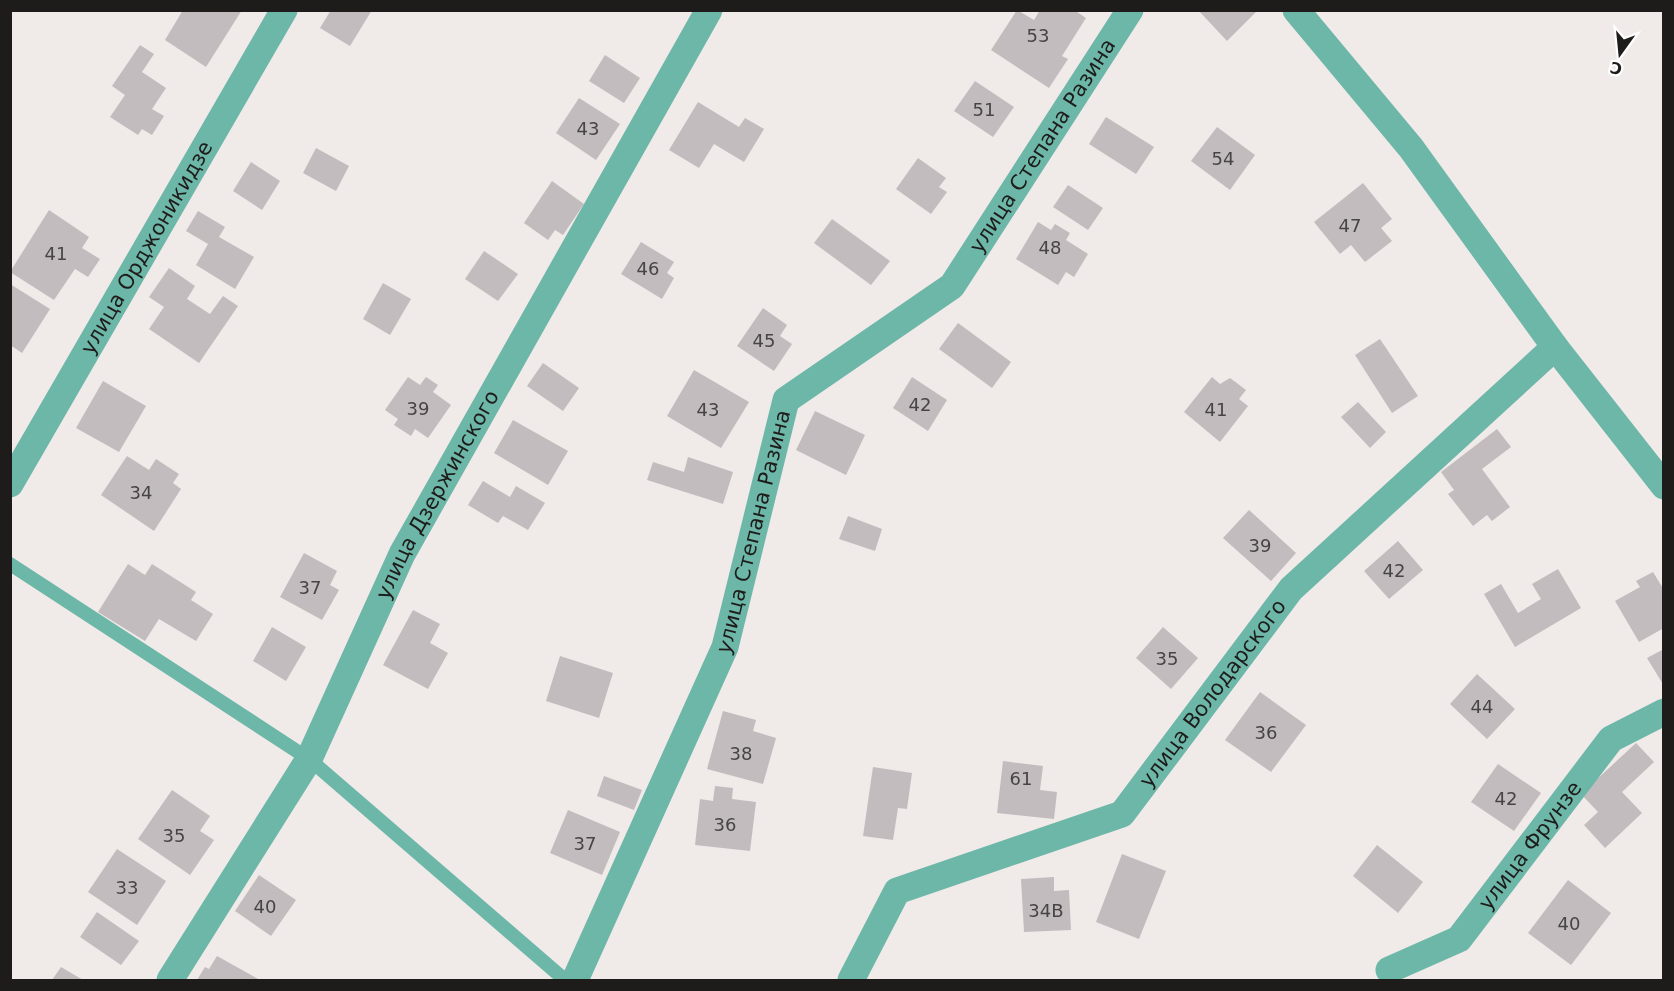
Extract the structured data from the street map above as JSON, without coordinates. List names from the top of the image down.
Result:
{
  "streets": {
    "street": [
      "улица Степана Разина",
      "улица Орджоникидзе",
      "улица Дзержинского",
      "улица Володарского",
      "улица Фрунзе"
    ]
  },
  "house_numbers": [
    "53",
    "51",
    "43",
    "54",
    "47",
    "48",
    "41",
    "46",
    "45",
    "42",
    "39",
    "43",
    "41",
    "34",
    "39",
    "42",
    "37",
    "35",
    "44",
    "36",
    "38",
    "61",
    "42",
    "36",
    "35",
    "37",
    "33",
    "40",
    "34В",
    "40"
  ],
  "north": "bottom"
}
